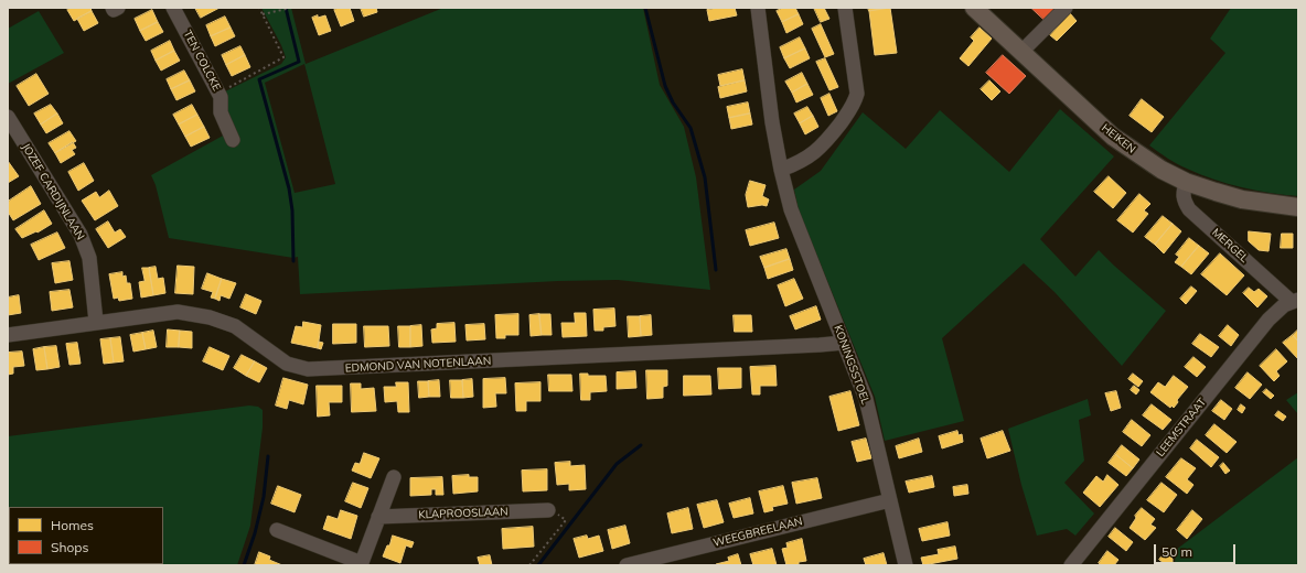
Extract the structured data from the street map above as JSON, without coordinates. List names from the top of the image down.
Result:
{
  "streets": {
    "main road": ["HEIKEN"],
    "street": [
      "TEN COLCKE",
      "JOZEF CARDIJNLAAN",
      "MERGEL",
      "EDMOND VAN NOTENLAAN",
      "KONINGSSTOEL",
      "LEEMSTRAAT",
      "KLAPROOSLAAN",
      "WEEGBREELAAN"
    ]
  },
  "crossings": [
    ["HEIKEN", "MERGEL"],
    ["JOZEF CARDIJNLAAN", "EDMOND VAN NOTENLAAN"],
    ["MERGEL", "LEEMSTRAAT"],
    ["EDMOND VAN NOTENLAAN", "KONINGSSTOEL"],
    ["KONINGSSTOEL", "WEEGBREELAAN"]
  ],
  "legend": ["Homes", "Shops"],
  "scale_bar": "50 m"
}
